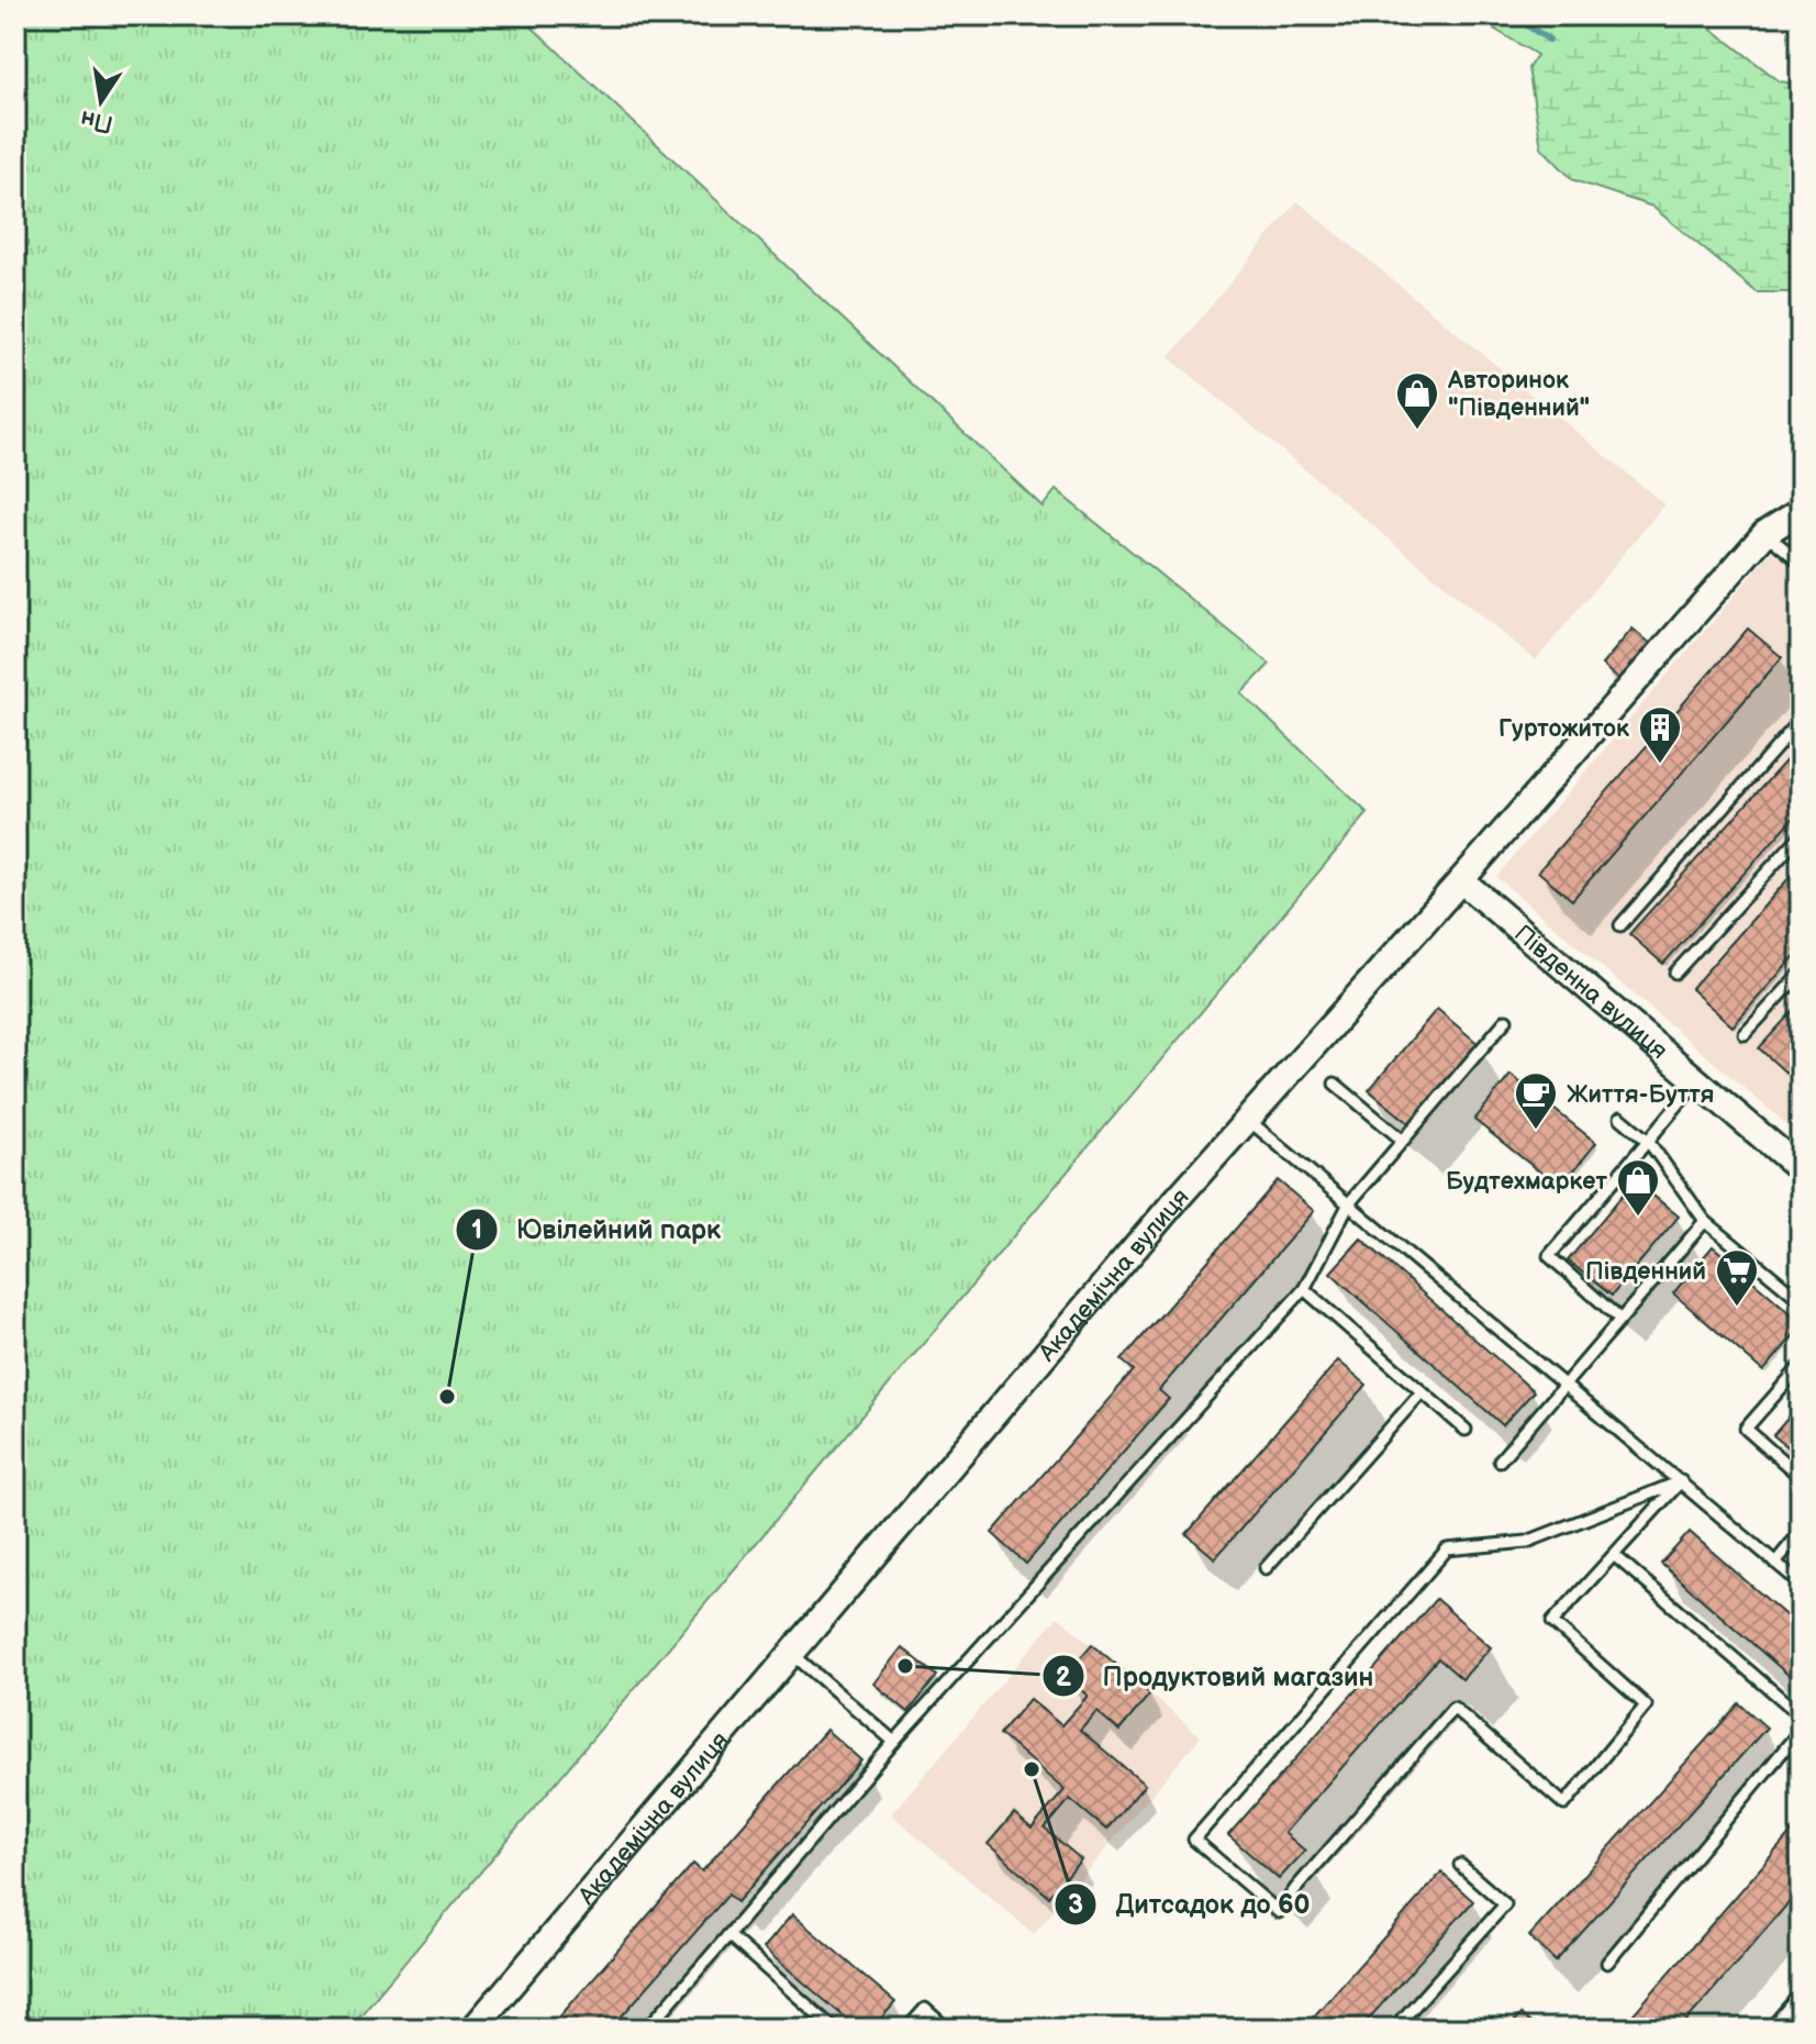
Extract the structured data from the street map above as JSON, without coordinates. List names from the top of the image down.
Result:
{
  "streets": {
    "street": ["Південна вулиця", "Академічна вулиця"]
  },
  "crossings": [
    ["Південна вулиця", "Академічна вулиця"]
  ],
  "places": {
    "shop": ["Авторинок \"Південний\"", "Будтехмаркет"],
    "building": ["Гуртожиток"],
    "cafe": ["Життя-Буття"],
    "supermarket": ["Південний"],
    "other": ["Ювілейний парк", "Продуктовий магазин", "Дитсадок до 60"]
  },
  "north": "bottom"
}
